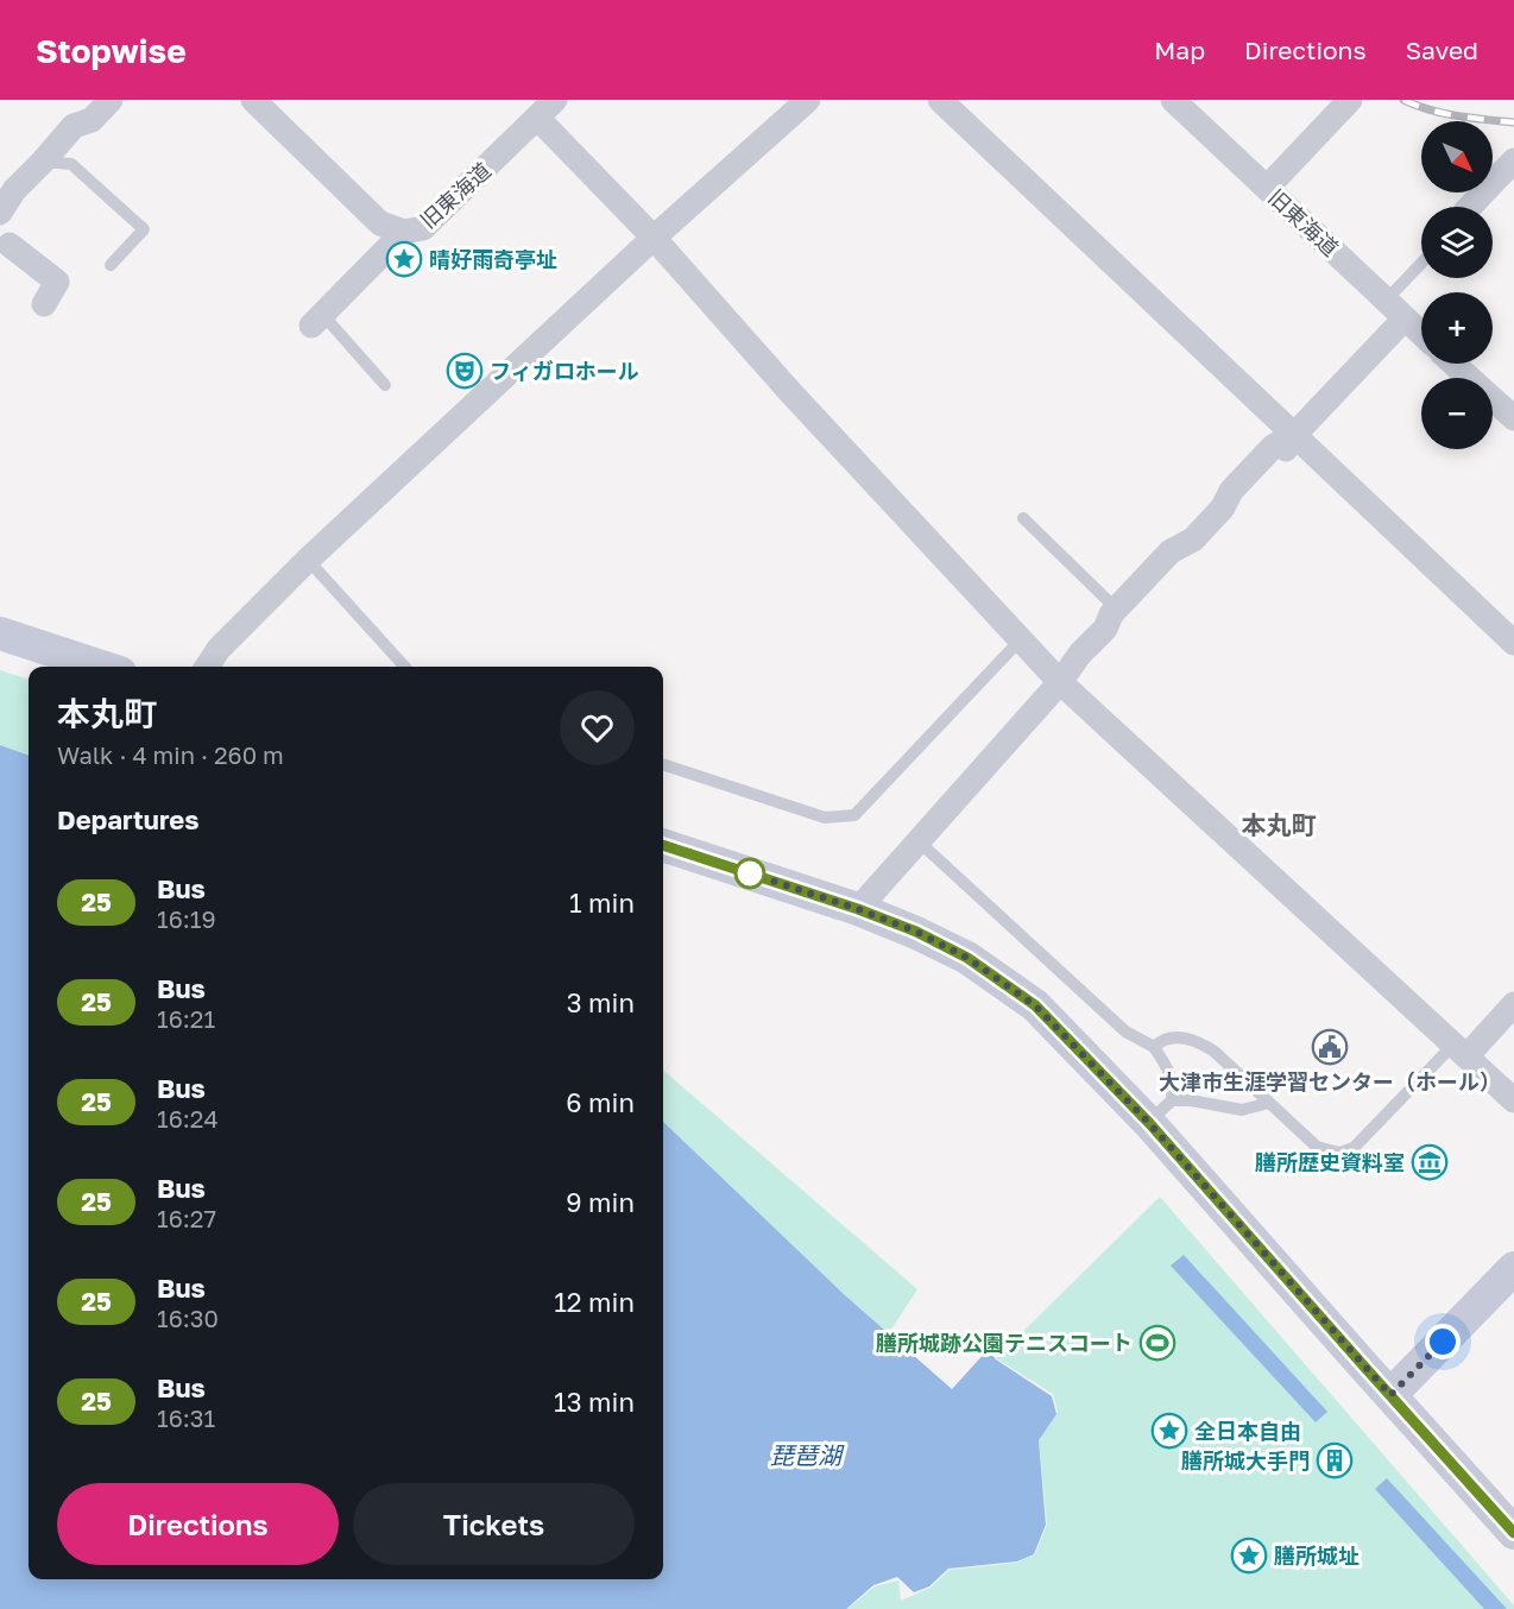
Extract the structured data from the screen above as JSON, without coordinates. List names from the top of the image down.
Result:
{
  "streets": {
    "street": ["旧東海道"]
  },
  "districts": ["本丸町"],
  "water": ["琵琶湖"],
  "places": {
    "place": ["晴好雨奇亭址", "全日本自由", "膳所城址"],
    "theatre": ["フィガロホール"],
    "public building": ["大津市生涯学習センター（ホール）"],
    "museum": ["膳所歴史資料室"],
    "sports": ["膳所城跡公園テニスコート"],
    "building": ["膳所城大手門"]
  },
  "lines": ["bus line 25"],
  "north": "bottom right",
  "page": {
    "header": "Stopwise",
    "nav": ["Map", "Directions", "Saved"],
    "map_buttons": ["+", "−"],
    "heading": [
      ["本丸町", "Walk · 4 min · 260 m"],
      "Departures"
    ],
    "list": [
      {
        "mark": "25",
        "name": "Bus",
        "note": "16:19",
        "value": "1 min"
      },
      {
        "mark": "25",
        "name": "Bus",
        "note": "16:21",
        "value": "3 min"
      },
      {
        "mark": "25",
        "name": "Bus",
        "note": "16:24",
        "value": "6 min"
      },
      {
        "mark": "25",
        "name": "Bus",
        "note": "16:27",
        "value": "9 min"
      },
      {
        "mark": "25",
        "name": "Bus",
        "note": "16:30",
        "value": "12 min"
      },
      {
        "mark": "25",
        "name": "Bus",
        "note": "16:31",
        "value": "13 min"
      }
    ],
    "buttons": ["Directions", "Tickets"]
  }
}
